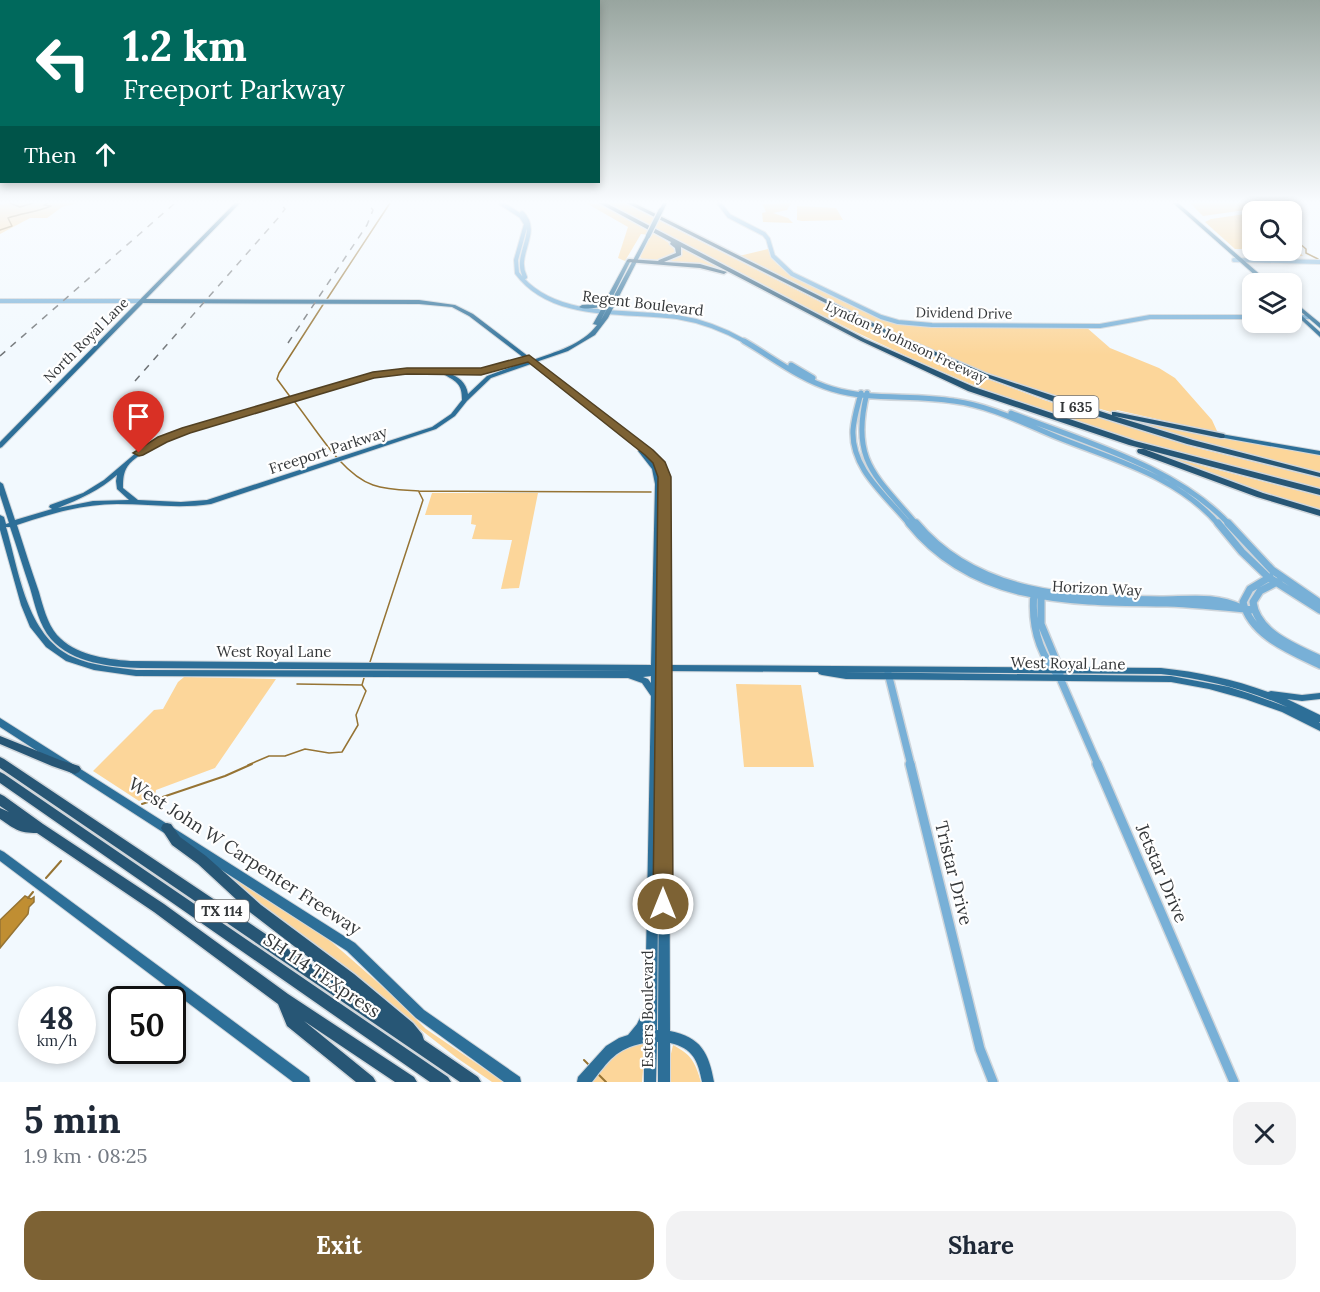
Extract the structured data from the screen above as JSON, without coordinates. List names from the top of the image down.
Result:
{
  "streets": {
    "highway": [
      "Lyndon B Johnson Freeway",
      "I 635",
      "TX 114",
      "SH 114 TEXpress"
    ],
    "main road": [
      "North Royal Lane",
      "Freeport Parkway",
      "West Royal Lane",
      "West John W Carpenter Freeway",
      "Esters Boulevard"
    ],
    "street": [
      "Regent Boulevard",
      "Dividend Drive",
      "Horizon Way",
      "Tristar Drive",
      "Jetstar Drive"
    ]
  },
  "crossings": [
    ["Regent Boulevard", "Horizon Way"],
    ["North Royal Lane", "Esters Boulevard"],
    ["Horizon Way", "Jetstar Drive"],
    ["West Royal Lane", "Tristar Drive"],
    ["West Royal Lane", "Jetstar Drive"],
    ["West Royal Lane", "Esters Boulevard"]
  ],
  "page": {
    "turn": ["1.2 km", "Freeport Parkway"],
    "then": "Then",
    "speed": "48 km/h",
    "limit": "50",
    "heading": ["5 min", "1.9 km · 08:25"],
    "buttons": ["Exit", "Share"]
  }
}
